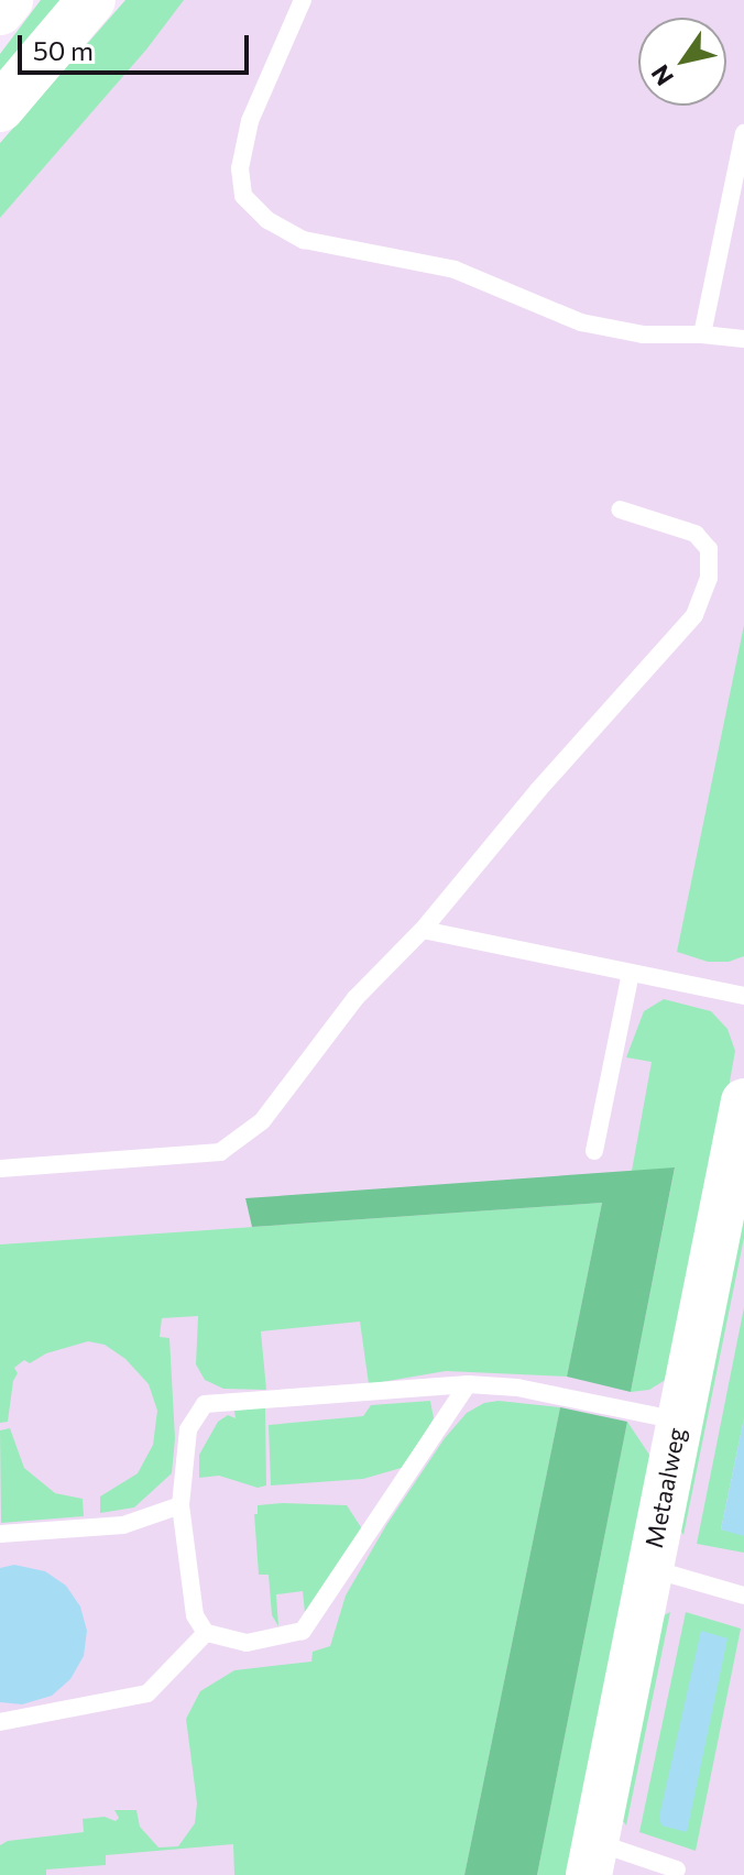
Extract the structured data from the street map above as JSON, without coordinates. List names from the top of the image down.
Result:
{
  "streets": {
    "street": ["Metaalweg"]
  },
  "scale_bar": "50 m",
  "north": "bottom left"
}
